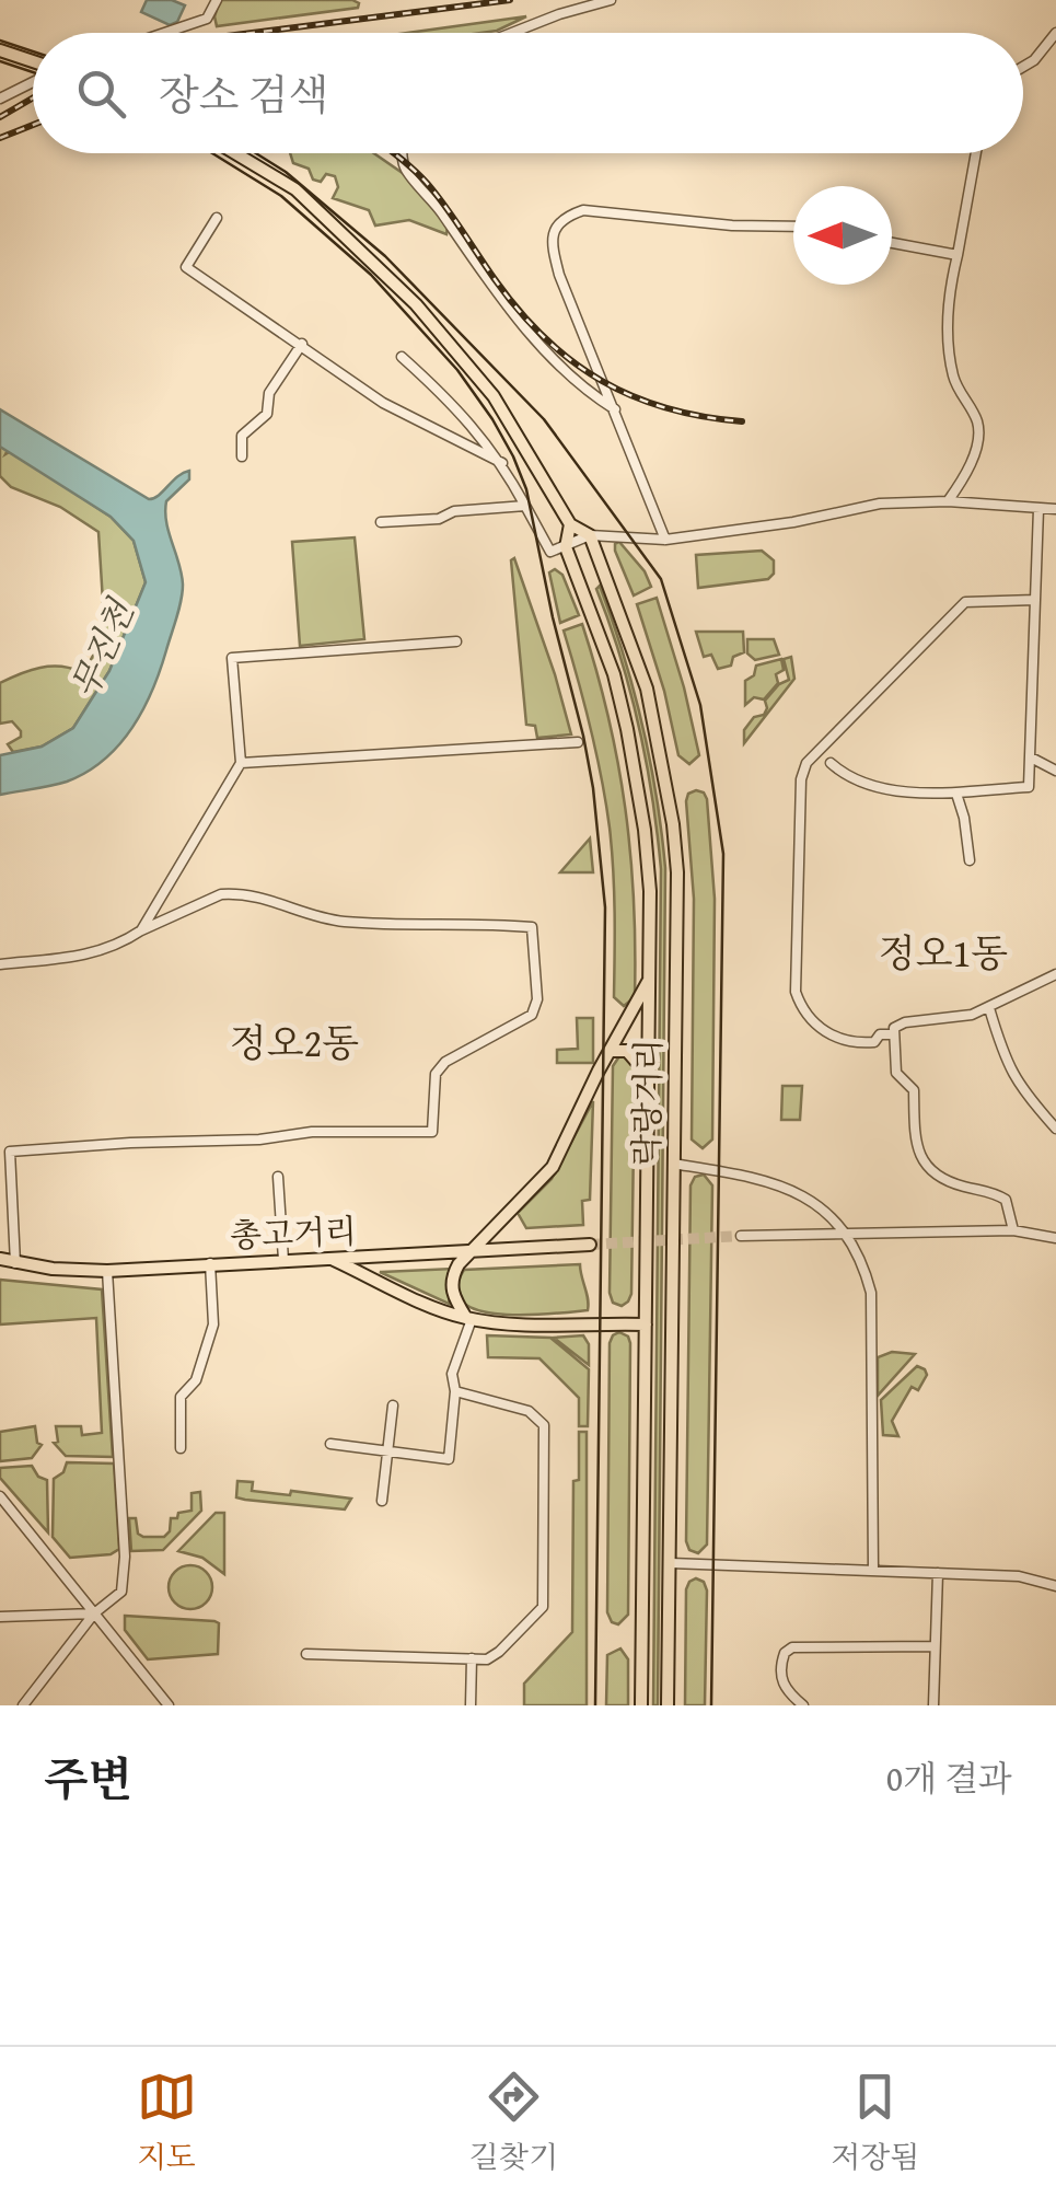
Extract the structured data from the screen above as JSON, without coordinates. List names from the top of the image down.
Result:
{
  "streets": {
    "main road": ["락랑거리", "총고거리"]
  },
  "districts": ["정오1동", "정오2동"],
  "water": ["무진천"],
  "north": "left",
  "page": {
    "search": "장소 검색",
    "heading": ["주변", "0개 결과"],
    "nav": ["지도", "길찾기", "저장됨"]
  }
}
